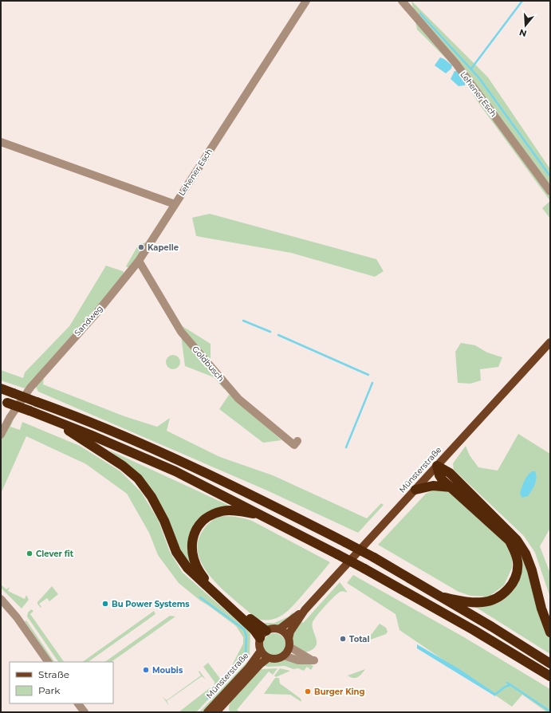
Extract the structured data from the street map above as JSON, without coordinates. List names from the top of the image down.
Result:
{
  "streets": {
    "main road": ["Münsterstraße"],
    "street": ["Lehener Esch", "Sandweg", "Goldbusch"]
  },
  "crossings": [
    ["Lehener Esch", "Sandweg"],
    ["Sandweg", "Goldbusch"]
  ],
  "places": [
    "Kapelle",
    "Clever fit",
    "Bu Power Systems",
    "Total",
    "Moubis",
    "Burger King"
  ],
  "legend": ["Straße", "Park"],
  "north": "bottom"
}
